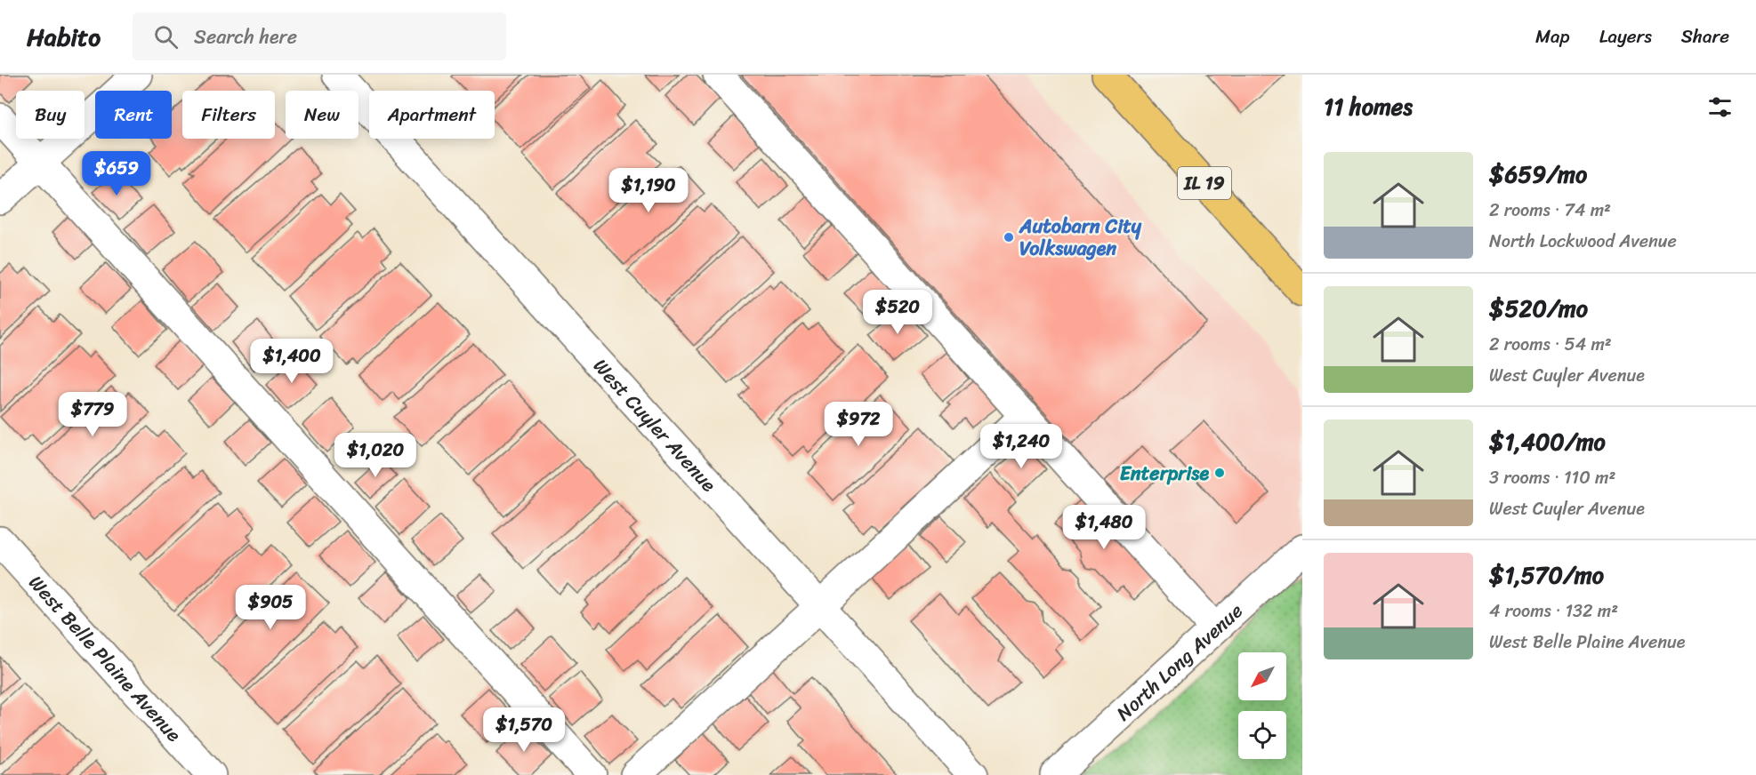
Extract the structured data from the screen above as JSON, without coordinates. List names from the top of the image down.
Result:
{
  "streets": {
    "main road": ["IL 19"],
    "street": ["West Cuyler Avenue", "West Belle Plaine Avenue", "North Long Avenue"]
  },
  "places": ["Autobarn City Volkswagen", "Enterprise"],
  "north": "bottom left",
  "page": {
    "header": "Habito",
    "search": "Search here",
    "nav": ["Map", "Layers", "Share"],
    "heading": "11 homes",
    "chip": [
      "Buy",
      "Rent",
      "Filters",
      "New",
      "Apartment"
    ],
    "list": [
      {
        "name": "$659/mo",
        "note": "2 rooms · 74 m² · North Lockwood Avenue"
      },
      {
        "name": "$520/mo",
        "note": "2 rooms · 54 m² · West Cuyler Avenue"
      },
      {
        "name": "$1,400/mo",
        "note": "3 rooms · 110 m² · West Cuyler Avenue"
      },
      {
        "name": "$1,570/mo",
        "note": "4 rooms · 132 m² · West Belle Plaine Avenue"
      }
    ],
    "price": [
      "$659",
      "$1,190",
      "$520",
      "$1,400",
      "$779",
      "$972",
      "$1,240",
      "$1,020",
      "$1,480",
      "$905",
      "$1,570"
    ]
  }
}
